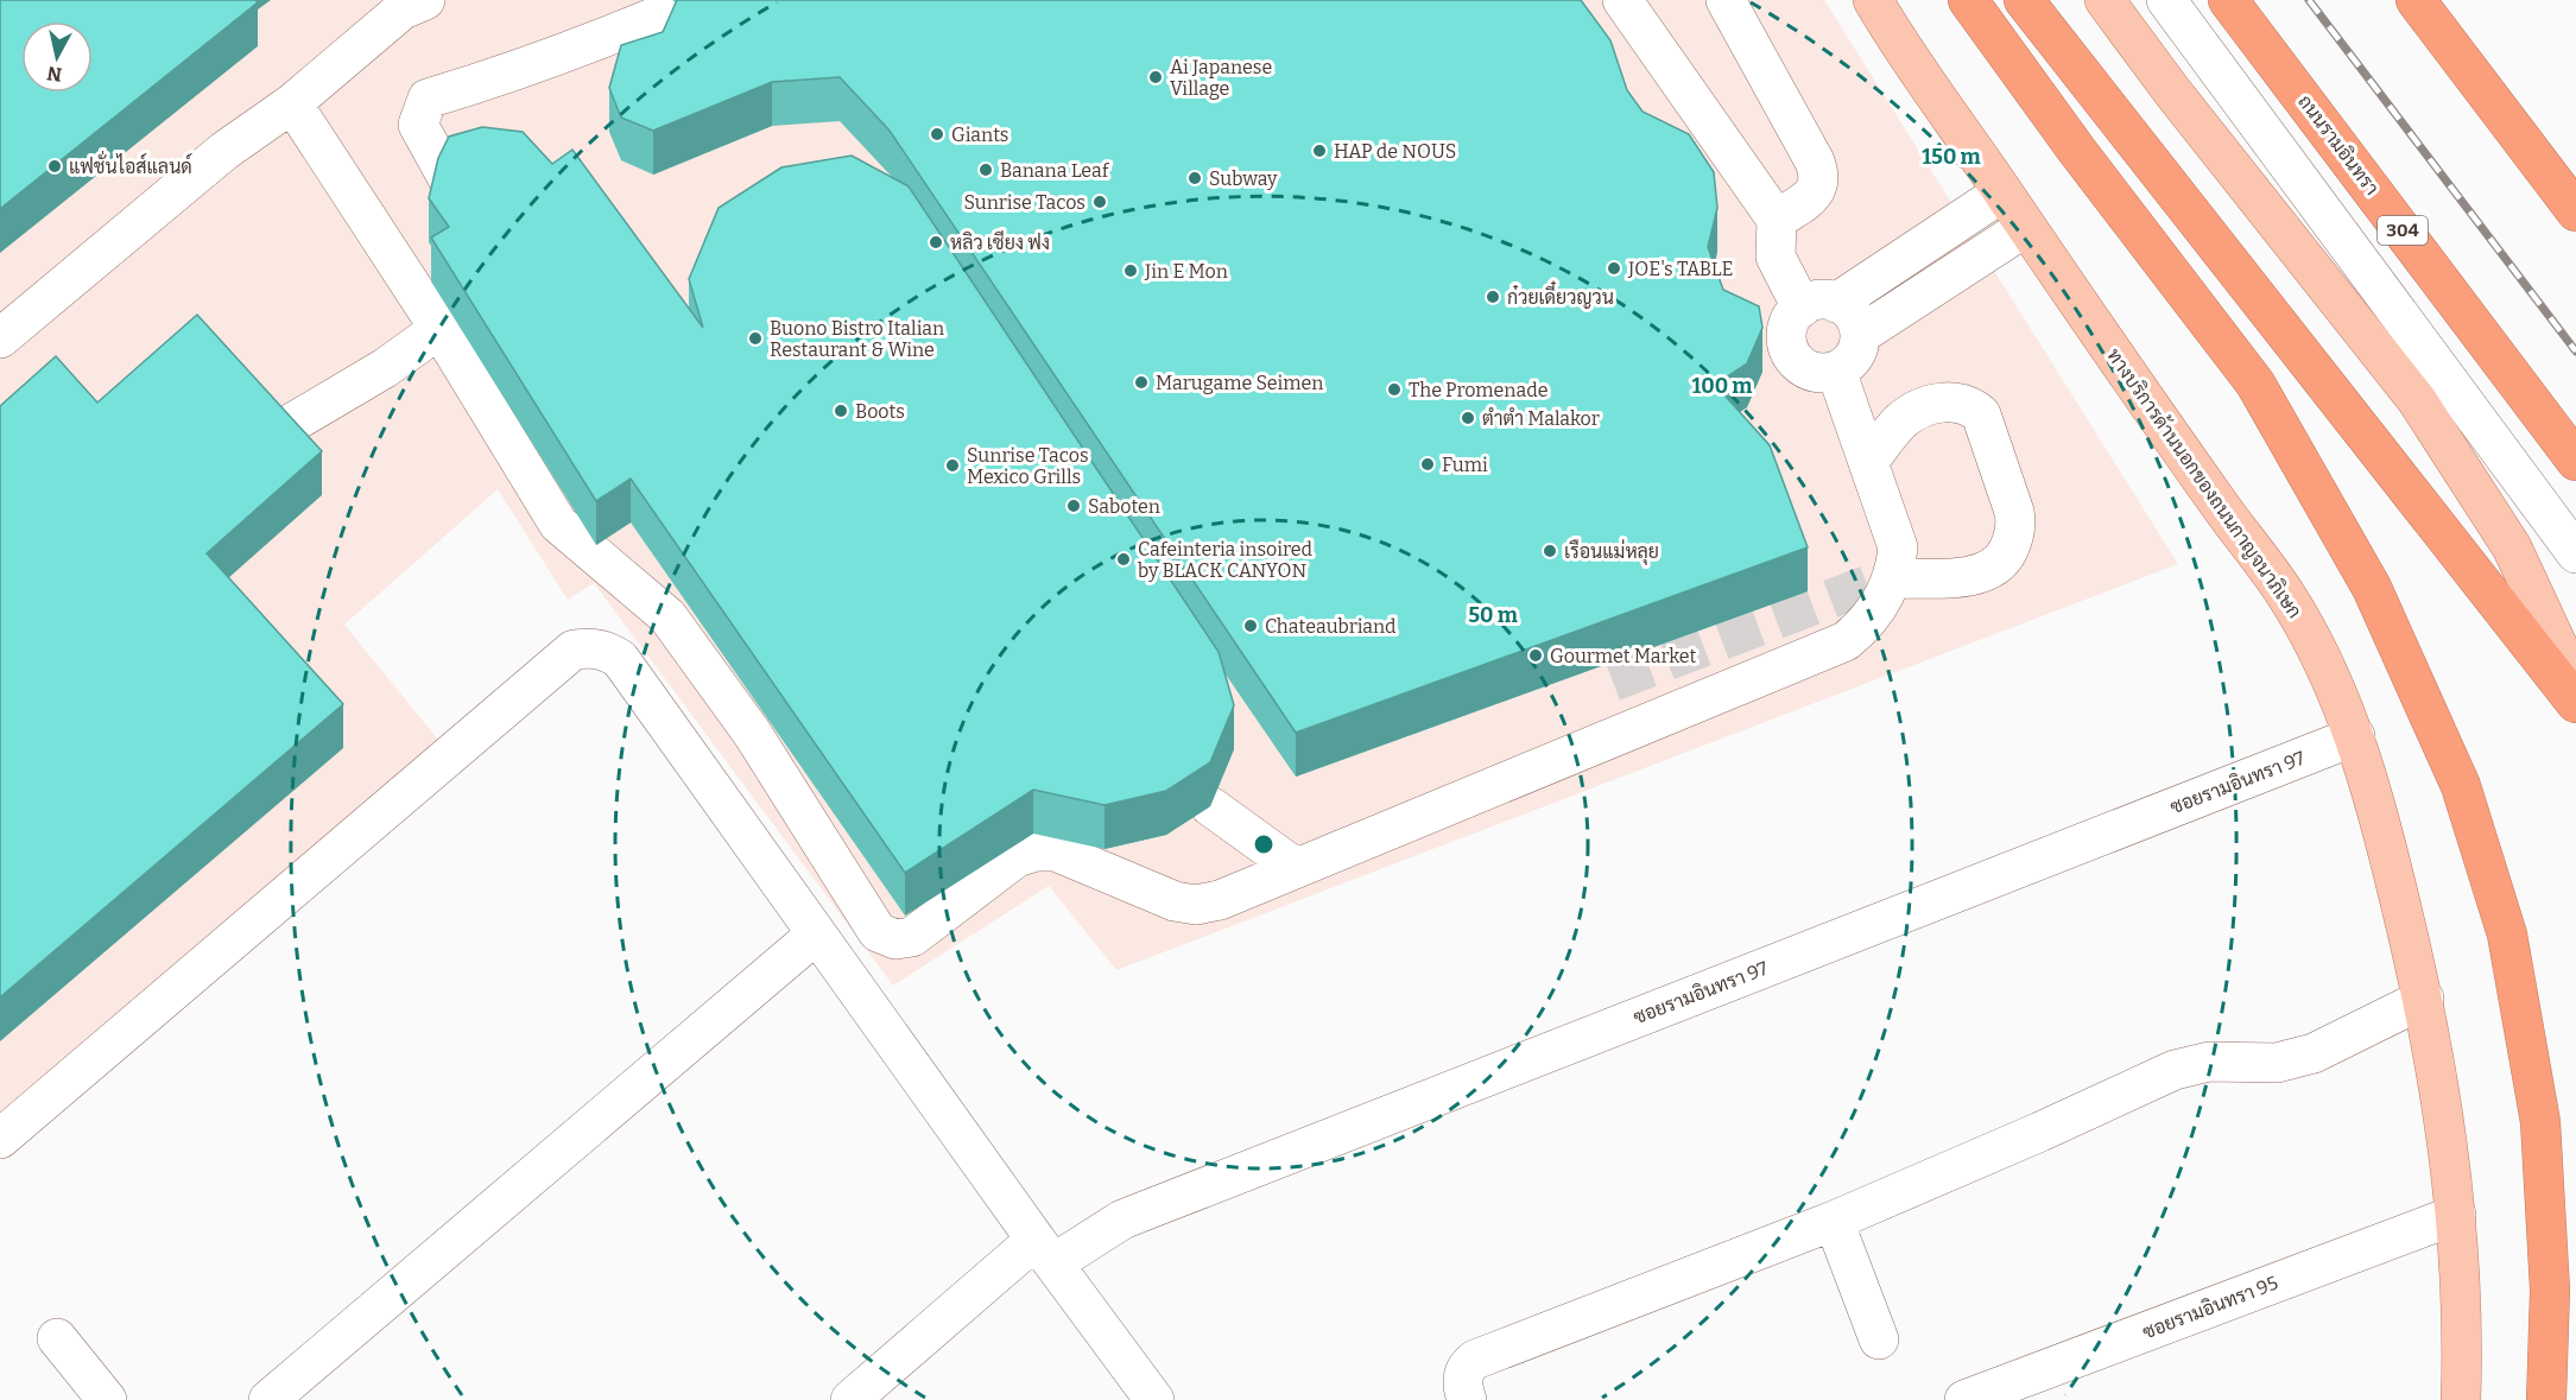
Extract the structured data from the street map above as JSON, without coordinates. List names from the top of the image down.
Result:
{
  "streets": {
    "highway": ["ถนนรามอินทรา", "304"],
    "main road": ["ทางบริการด้านนอกของถนนกาญจนาภิเษก"],
    "street": ["ซอยรามอินทรา 97", "ซอยรามอินทรา 95"]
  },
  "crossings": [
    ["ทางบริการด้านนอกของถนนกาญจนาภิเษก", "ซอยรามอินทรา 97"],
    ["ทางบริการด้านนอกของถนนกาญจนาภิเษก", "ซอยรามอินทรา 95"]
  ],
  "places": [
    "Ai Japanese Village",
    "Giants",
    "HAP de NOUS",
    "แฟชั่นไอส์แลนด์",
    "Banana Leaf",
    "Subway",
    "Sunrise Tacos",
    "หลิว เซียง ฟง",
    "JOE's TABLE",
    "Jin E Mon",
    "ก๋วยเดี๋ยวญวน",
    "Buono Bistro Italian Restaurant & Wine",
    "Marugame Seimen",
    "The Promenade",
    "Boots",
    "ตำตำ Malakor",
    "Fumi",
    "Sunrise Tacos Mexico Grills",
    "Saboten",
    "เรือนแม่หลุย",
    "Cafeinteria insoired by BLACK CANYON",
    "Chateaubriand",
    "Gourmet Market"
  ],
  "north": "bottom",
  "rings": ["150 m", "100 m", "50 m"]
}
